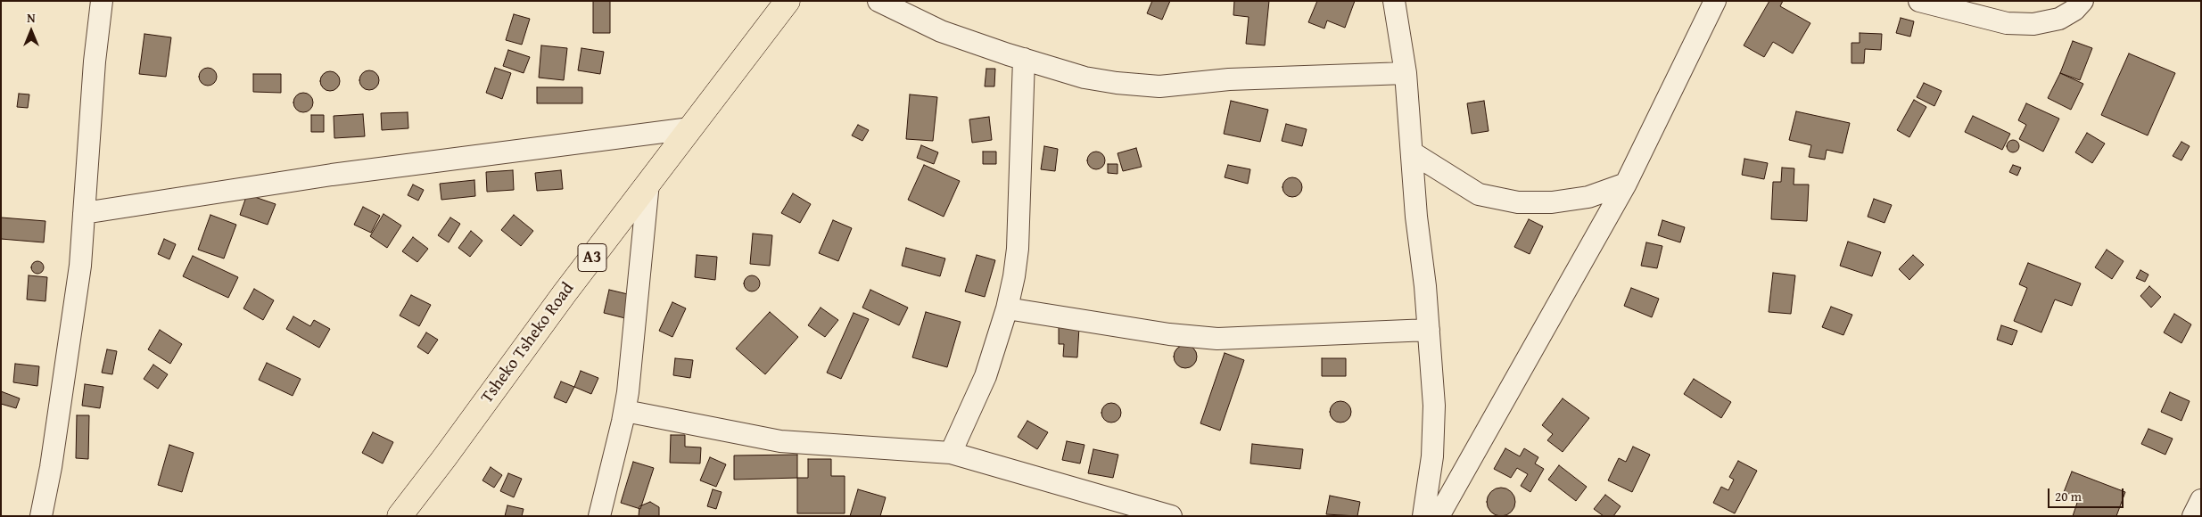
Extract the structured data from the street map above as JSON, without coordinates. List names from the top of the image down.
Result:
{
  "streets": {
    "highway": ["A3", "Tsheko Tsheko Road"]
  },
  "scale_bar": "20 m",
  "north": "top"
}
